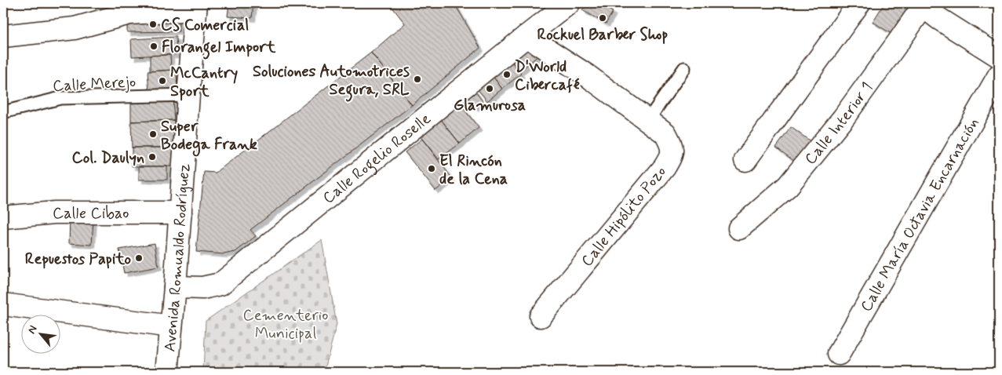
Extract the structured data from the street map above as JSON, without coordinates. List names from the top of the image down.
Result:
{
  "streets": {
    "street": [
      "Calle Interior 1",
      "Calle Rogelio Roselle",
      "Calle Cibao",
      "Calle María Octavia Encarnación",
      "Calle Hipólito Pozo",
      "Avenida Romualdo Rodríguez"
    ],
    "lane": ["Calle Merejo"]
  },
  "crossings": [
    ["Calle Merejo", "Avenida Romualdo Rodríguez"],
    ["Calle Rogelio Roselle", "Calle Hipólito Pozo"],
    ["Calle Rogelio Roselle", "Avenida Romualdo Rodríguez"],
    ["Calle Cibao", "Avenida Romualdo Rodríguez"]
  ],
  "parks": ["Cementerio Municipal"],
  "places": [
    "Rockuel Barber Shop",
    "CS Comercial",
    "Florangel Import",
    "D'World Cibercafé",
    "Soluciones Automotrices Segura, SRL",
    "McCantry Sport",
    "Glamurosa",
    "Super Bodega Frank",
    "Col. Daulyn",
    "El Rincón de la Cena",
    "Repuestos Papito"
  ],
  "north": "top left"
}
